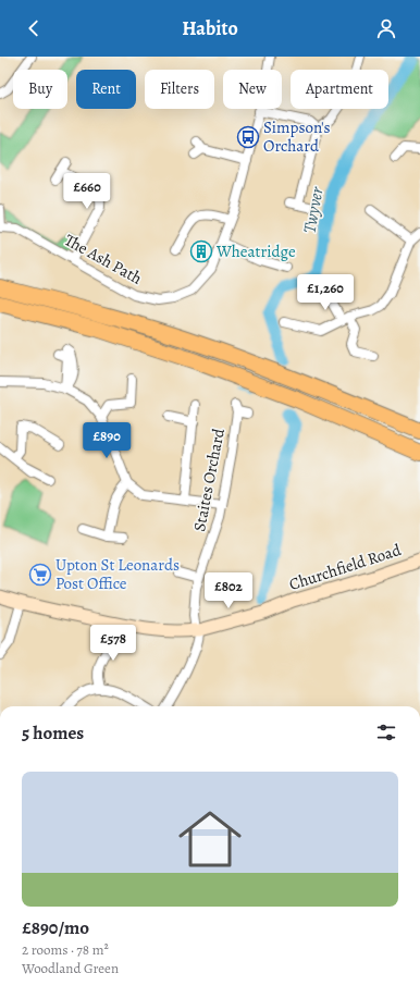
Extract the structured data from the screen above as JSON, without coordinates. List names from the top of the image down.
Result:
{
  "streets": {
    "street": ["The Ash Path", "Staites Orchard", "Churchfield Road"]
  },
  "crossings": [
    ["Staites Orchard", "Churchfield Road"]
  ],
  "water": ["Twyver"],
  "places": {
    "bus stop": ["Simpson's Orchard"],
    "building": ["Wheatridge"],
    "supermarket": ["Upton St Leonards Post Office"]
  },
  "page": {
    "header": "Habito",
    "chip": [
      "Buy",
      "Rent",
      "Filters",
      "New",
      "Apartment"
    ],
    "price": [
      "£660",
      "£1,260",
      "£890",
      "£802",
      "£578"
    ],
    "heading": "5 homes",
    "list": [
      {
        "name": "£890/mo",
        "note": "2 rooms · 78 m² · Woodland Green"
      }
    ]
  }
}
